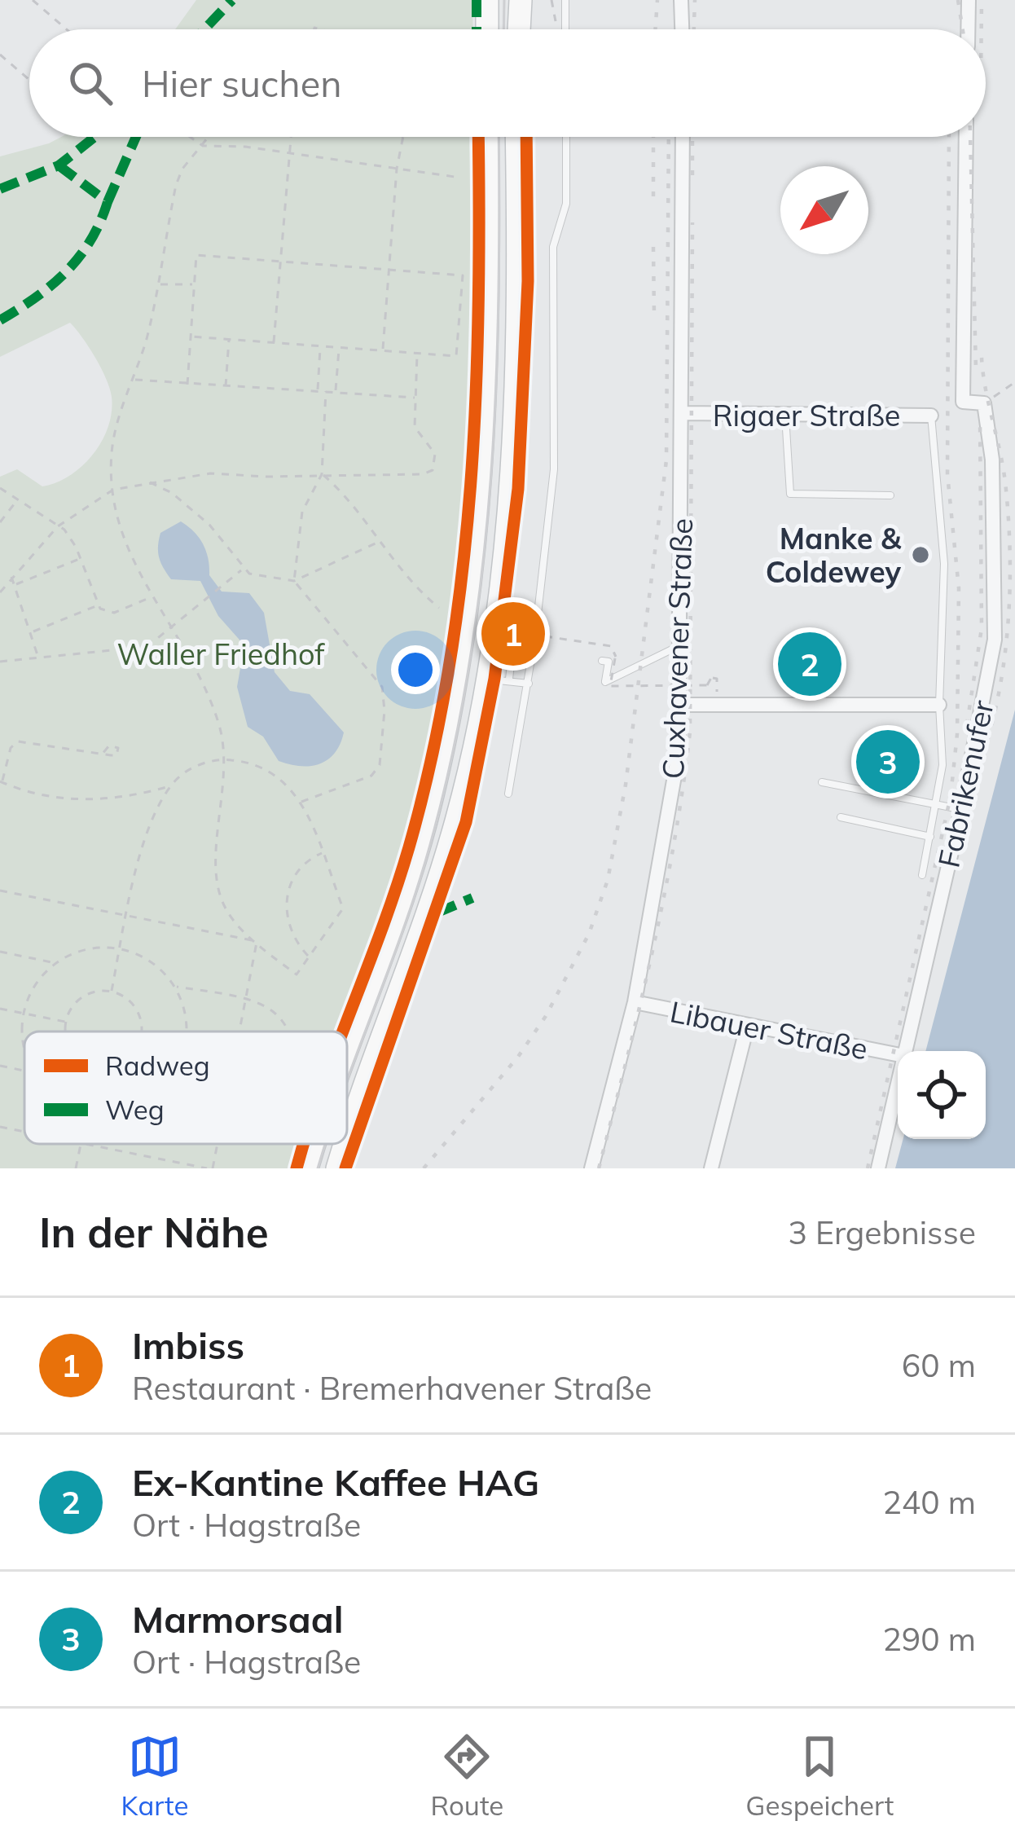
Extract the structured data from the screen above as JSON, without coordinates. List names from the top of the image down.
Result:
{
  "streets": {
    "street": [
      "Rigaer Straße",
      "Cuxhavener Straße",
      "Fabrikenufer",
      "Libauer Straße"
    ]
  },
  "crossings": [
    ["Rigaer Straße", "Cuxhavener Straße"],
    ["Rigaer Straße", "Fabrikenufer"],
    ["Cuxhavener Straße", "Libauer Straße"]
  ],
  "parks": ["Waller Friedhof"],
  "places": ["Manke & Coldewey"],
  "legend": ["Radweg", "Weg"],
  "north": "bottom left",
  "page": {
    "search": "Hier suchen",
    "pins": ["1", "2", "3"],
    "heading": ["In der Nähe", "3 Ergebnisse"],
    "list": [
      {
        "mark": "1",
        "name": "Imbiss",
        "note": "Restaurant · Bremerhavener Straße",
        "value": "60 m"
      },
      {
        "mark": "2",
        "name": "Ex-Kantine Kaffee HAG",
        "note": "Ort · Hagstraße",
        "value": "240 m"
      },
      {
        "mark": "3",
        "name": "Marmorsaal",
        "note": "Ort · Hagstraße",
        "value": "290 m"
      }
    ],
    "nav": ["Karte", "Route", "Gespeichert"]
  }
}
